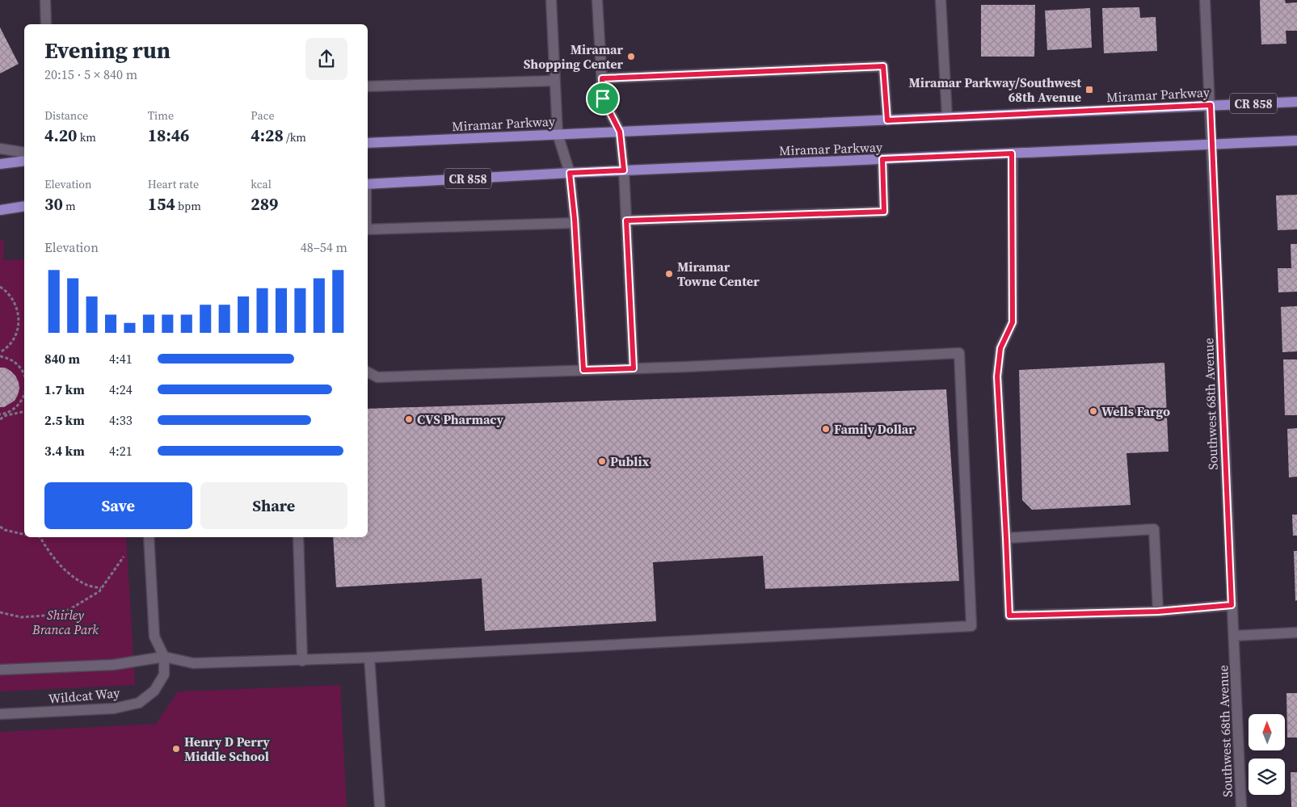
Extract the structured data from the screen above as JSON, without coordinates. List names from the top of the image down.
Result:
{
  "streets": {
    "main road": ["Miramar Parkway", "CR 858"],
    "street": ["Southwest 68th Avenue", "Wildcat Way"]
  },
  "crossings": [
    ["Miramar Parkway", "Southwest 68th Avenue"]
  ],
  "parks": ["Shirley Branca Park"],
  "places": {
    "other": [
      "Miramar Shopping Center",
      "Miramar Towne Center",
      "Wells Fargo",
      "CVS Pharmacy",
      "Family Dollar",
      "Publix",
      "Henry D Perry Middle School"
    ],
    "transit": ["Miramar Parkway/Southwest 68th Avenue"]
  },
  "north": "top",
  "page": {
    "heading": ["Evening run", "20:15 · 5 × 840 m"],
    "stats": [
      ["Distance", "4.20 km"],
      ["Time", "18:46"],
      ["Pace", "4:28 /km"],
      ["Elevation", "30 m"],
      ["Heart rate", "154 bpm"],
      ["kcal", "289"]
    ],
    "chart": ["Elevation", "48–54 m"],
    "list": [
      {
        "name": "840 m",
        "note": "4:41"
      },
      {
        "name": "1.7 km",
        "note": "4:24"
      },
      {
        "name": "2.5 km",
        "note": "4:33"
      },
      {
        "name": "3.4 km",
        "note": "4:21"
      }
    ],
    "buttons": ["Save", "Share"]
  }
}
